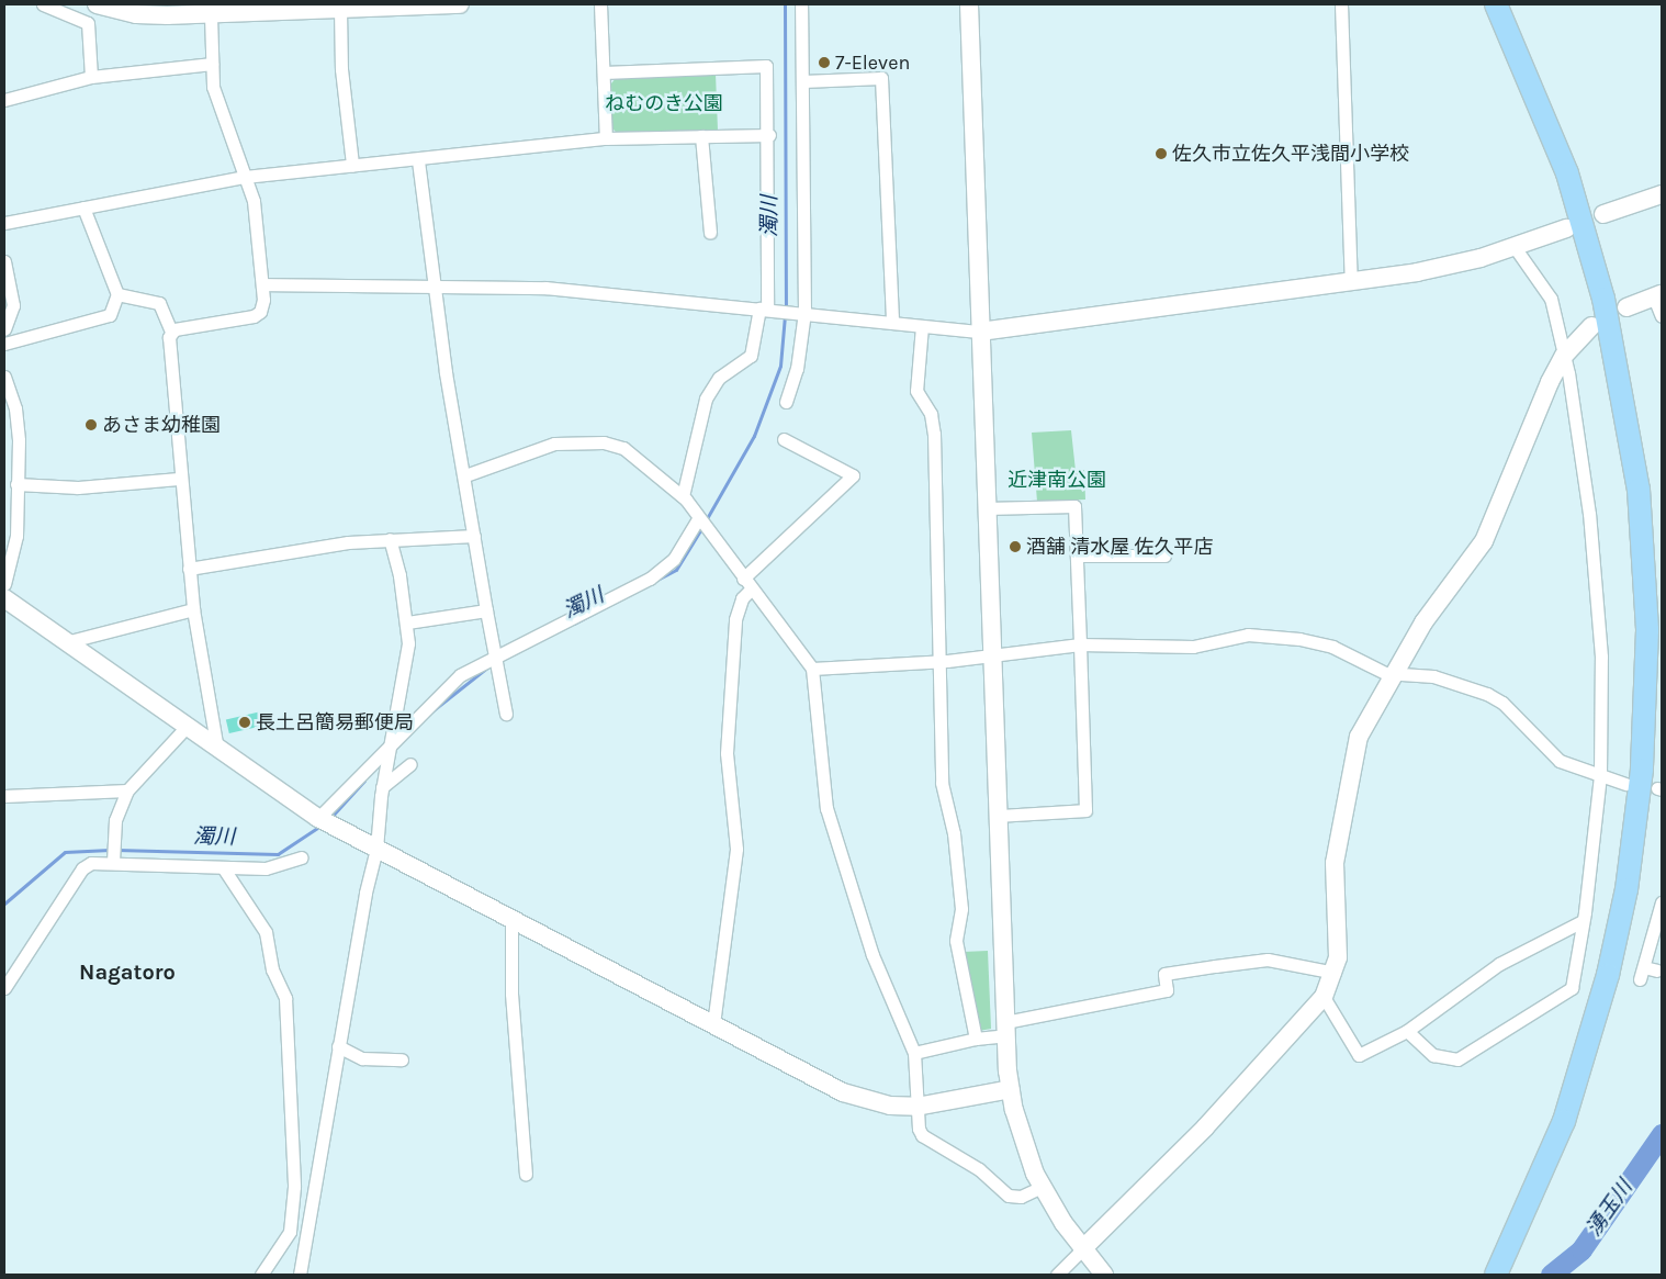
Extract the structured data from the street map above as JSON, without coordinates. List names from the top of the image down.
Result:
{
  "districts": ["Nagatoro"],
  "water": ["濁川", "湧玉川"],
  "parks": ["ねむのき公園", "近津南公園"],
  "places": [
    "7-Eleven",
    "佐久市立佐久平浅間小学校",
    "あさま幼稚園",
    "酒舗 清水屋 佐久平店",
    "長土呂簡易郵便局"
  ]
}
